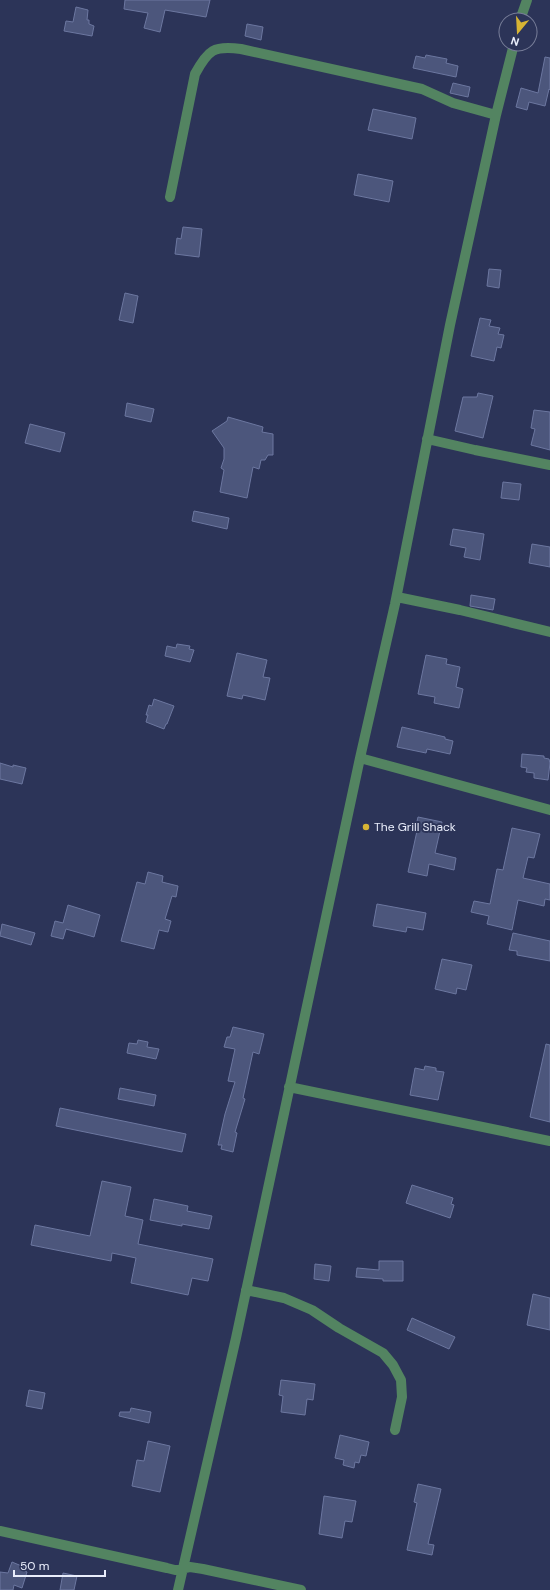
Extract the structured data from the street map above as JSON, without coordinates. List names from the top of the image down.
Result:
{
  "places": ["The Grill Shack"],
  "scale_bar": "50 m",
  "north": "bottom"
}
